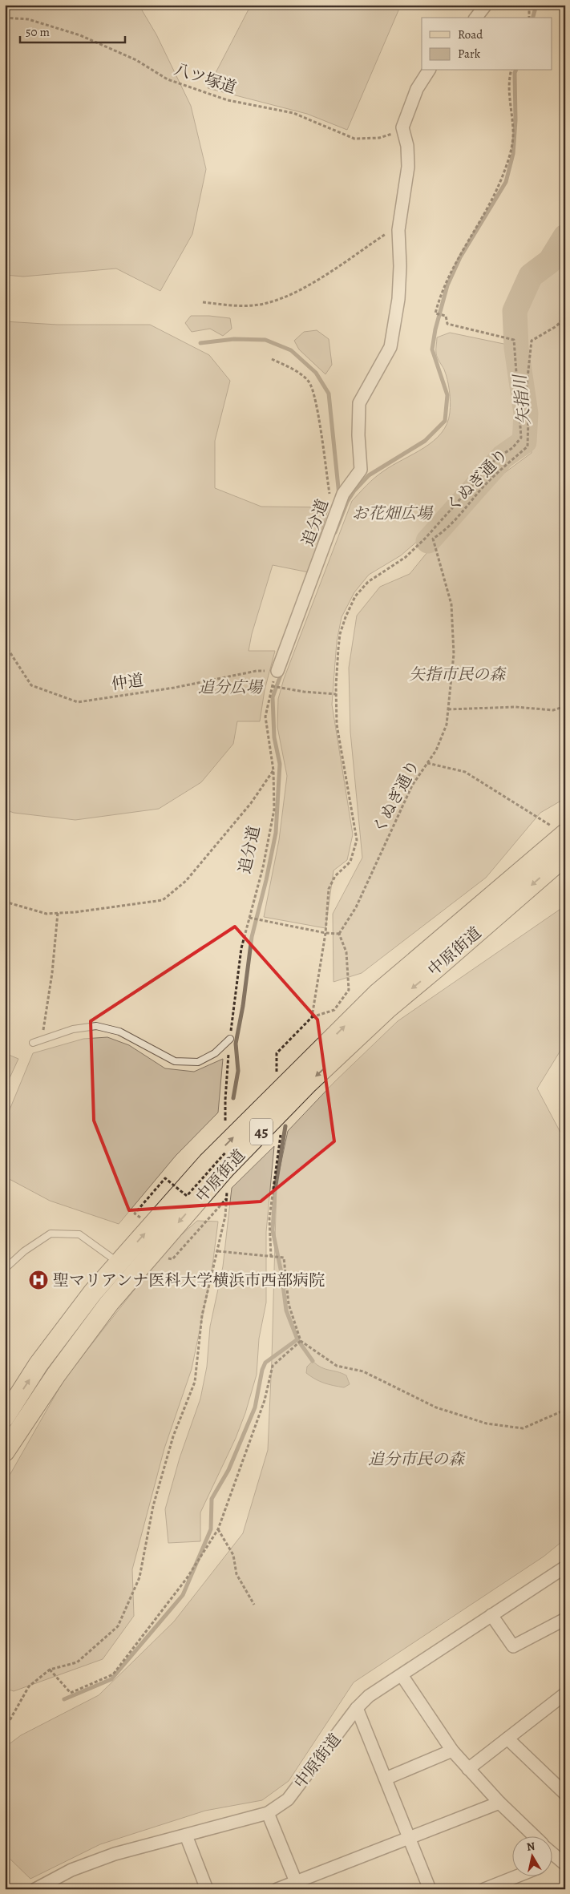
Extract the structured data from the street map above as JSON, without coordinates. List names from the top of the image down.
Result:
{
  "streets": {
    "main road": ["中原街道", "45"],
    "street": ["追分道"],
    "path": ["八ツ塚道", "くぬぎ通り", "仲道"]
  },
  "crossings": [
    ["追分道", "仲道"]
  ],
  "water": ["矢指川"],
  "parks": [
    "お花畑広場",
    "矢指市民の森",
    "追分広場",
    "追分市民の森"
  ],
  "places": {
    "hospital": ["聖マリアンナ医科大学横浜市西部病院"]
  },
  "legend": ["Road", "Park"],
  "scale_bar": "50 m",
  "north": "top"
}
